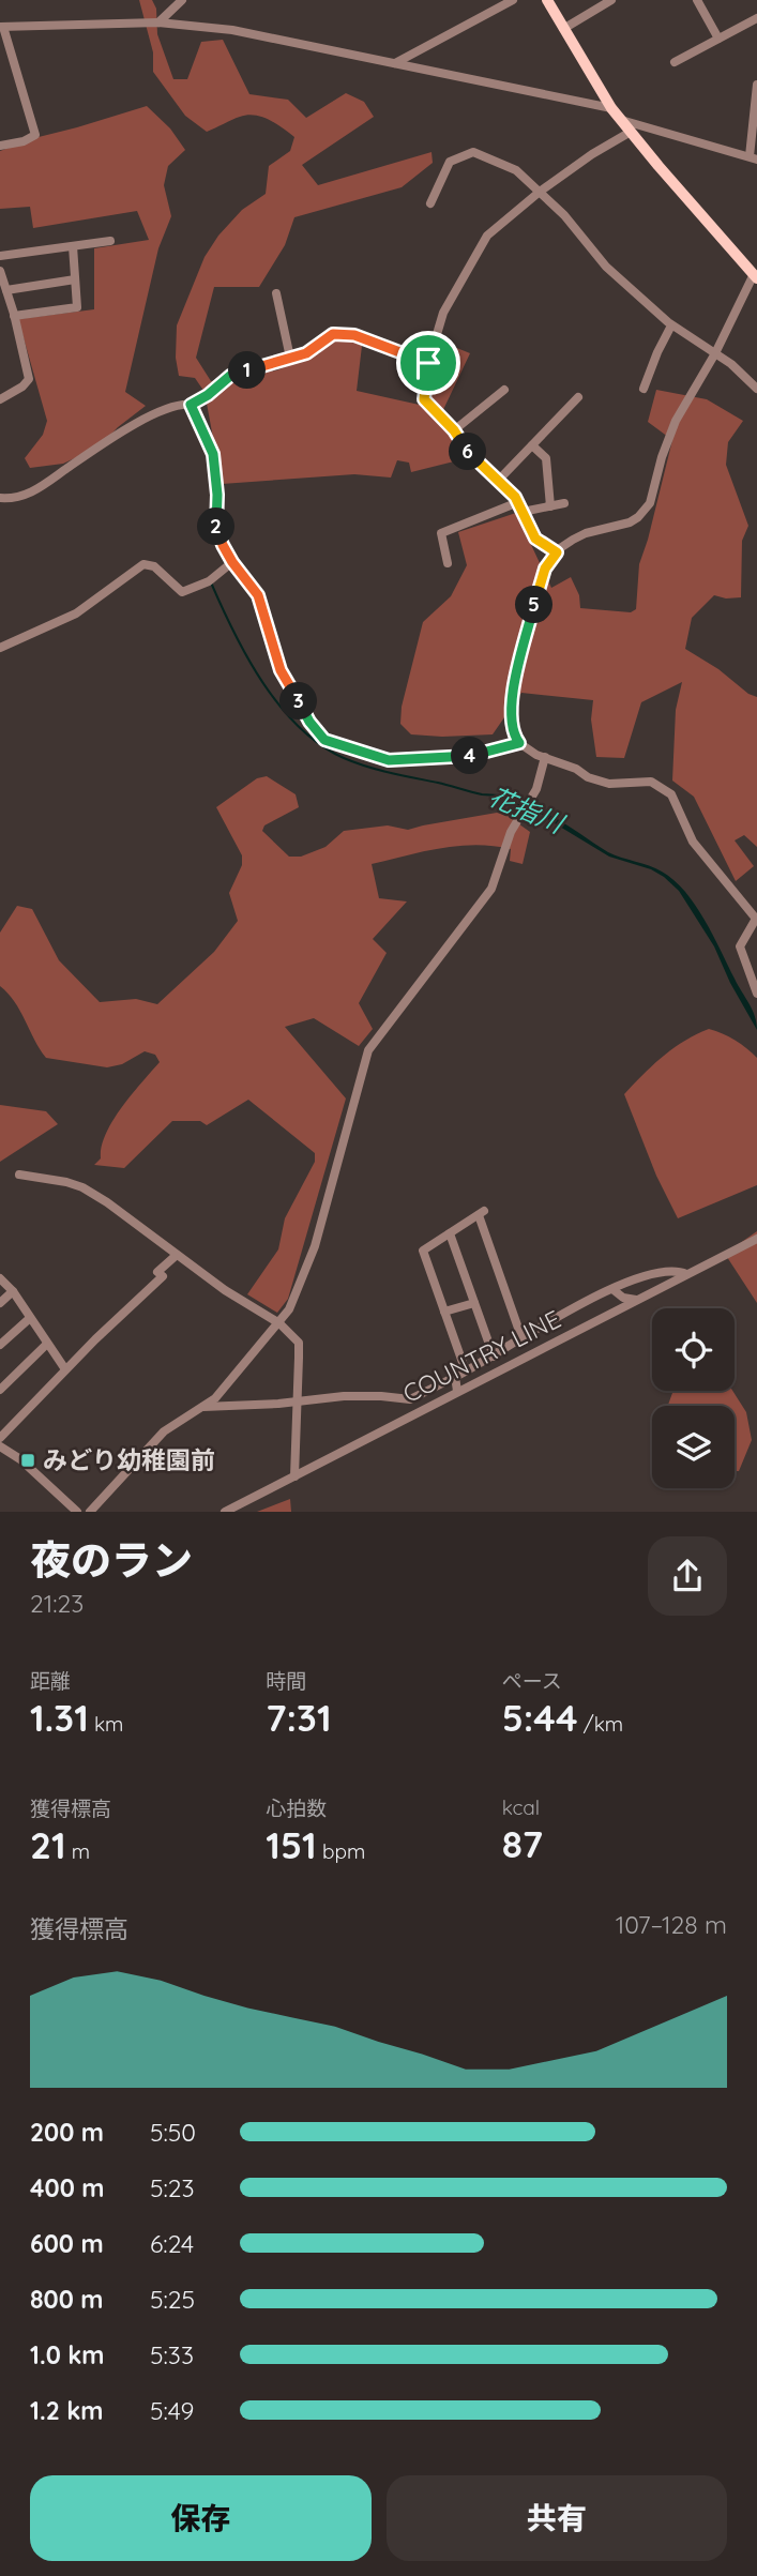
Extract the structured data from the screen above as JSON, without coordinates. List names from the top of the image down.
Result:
{
  "streets": {
    "street": ["COUNTRY LINE"]
  },
  "water": ["花指川"],
  "places": {
    "transit": ["みどり幼稚園前"]
  },
  "page": {
    "pins": [
      "1",
      "6",
      "2",
      "5",
      "3",
      "4"
    ],
    "heading": ["夜のラン", "21:23"],
    "stats": [
      ["距離", "1.31 km"],
      ["時間", "7:31"],
      ["ペース", "5:44 /km"],
      ["獲得標高", "21 m"],
      ["心拍数", "151 bpm"],
      ["kcal", "87"]
    ],
    "chart": ["獲得標高", "107–128 m"],
    "list": [
      {
        "name": "200 m",
        "note": "5:50"
      },
      {
        "name": "400 m",
        "note": "5:23"
      },
      {
        "name": "600 m",
        "note": "6:24"
      },
      {
        "name": "800 m",
        "note": "5:25"
      },
      {
        "name": "1.0 km",
        "note": "5:33"
      },
      {
        "name": "1.2 km",
        "note": "5:49"
      }
    ],
    "buttons": ["保存", "共有"]
  }
}
